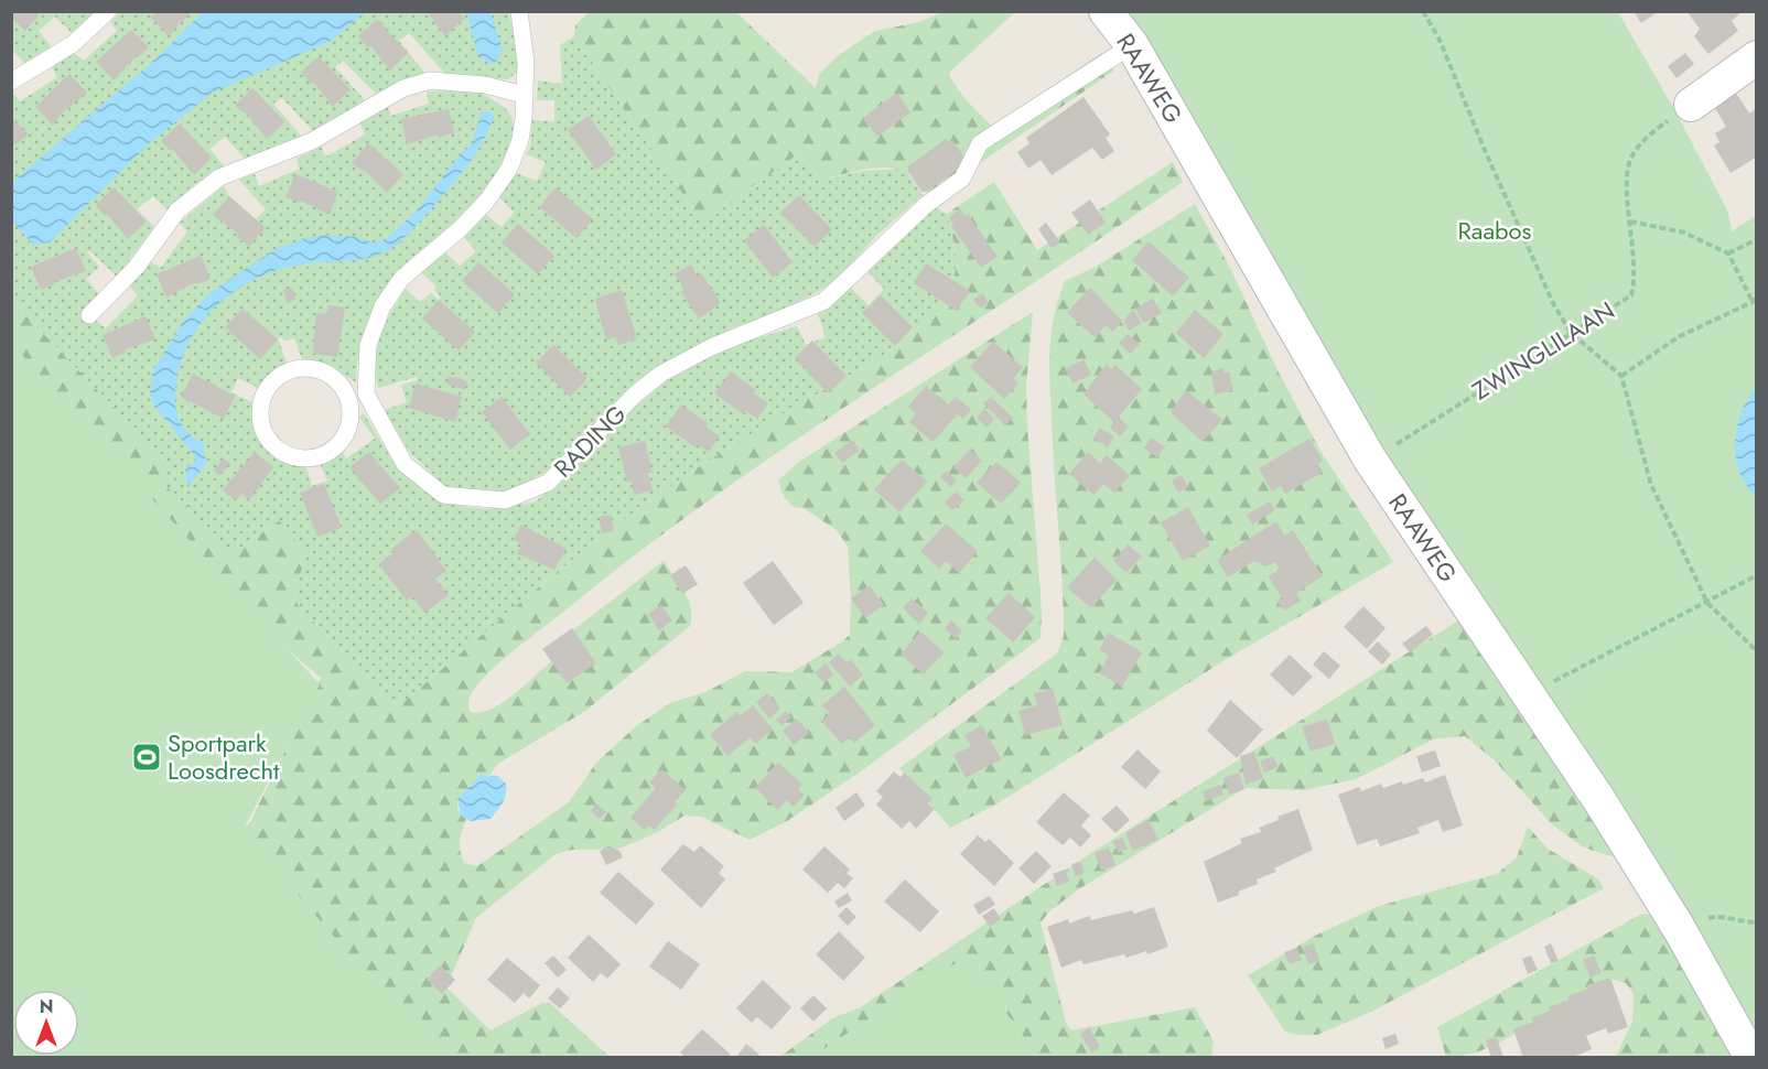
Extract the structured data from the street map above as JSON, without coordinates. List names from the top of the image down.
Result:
{
  "streets": {
    "street": ["RAAWEG"],
    "lane": ["RADING"],
    "path": ["ZWINGLILAAN"]
  },
  "crossings": [
    ["RAAWEG", "ZWINGLILAAN"],
    ["RAAWEG", "RADING"]
  ],
  "parks": ["Raabos"],
  "places": {
    "sports": ["Sportpark Loosdrecht"]
  },
  "north": "top"
}
